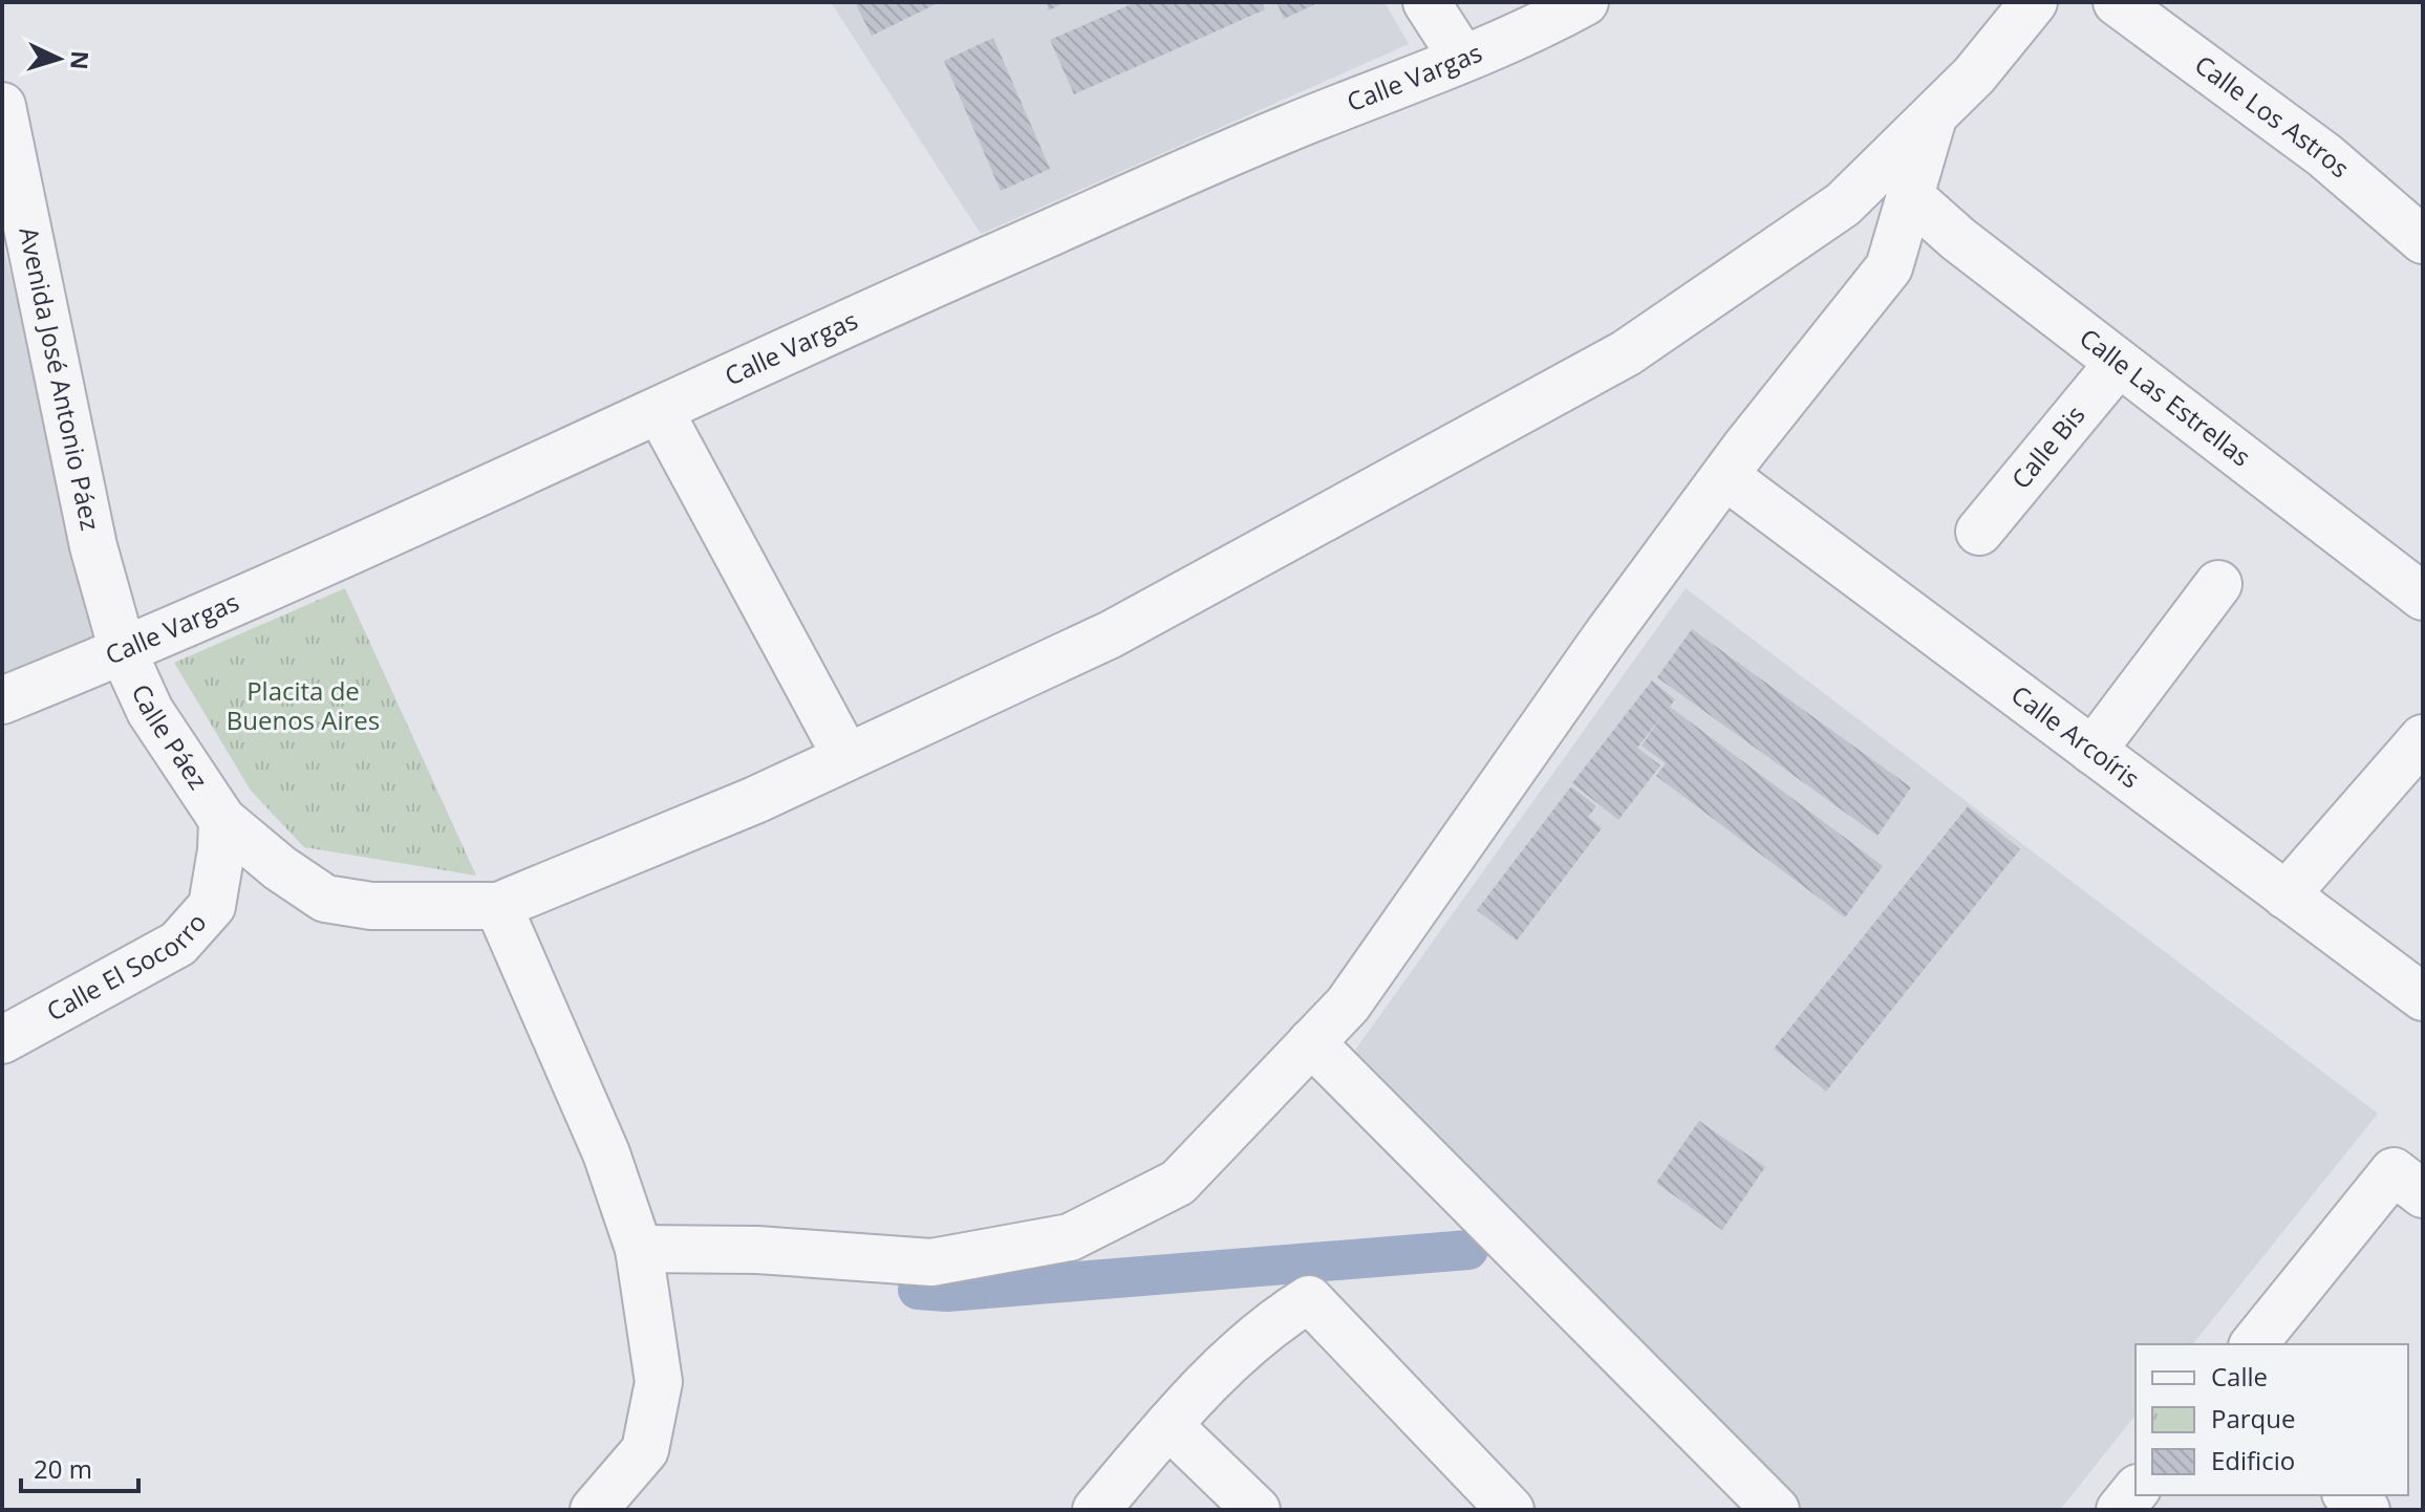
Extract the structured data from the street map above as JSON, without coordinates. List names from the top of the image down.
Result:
{
  "streets": {
    "street": [
      "Calle Vargas",
      "Calle Los Astros",
      "Avenida José Antonio Páez",
      "Calle Las Estrellas",
      "Calle Bis",
      "Calle Páez",
      "Calle Arcoíris",
      "Calle El Socorro"
    ]
  },
  "crossings": [
    ["Calle Vargas", "Avenida José Antonio Páez"],
    ["Calle Vargas", "Calle Páez"],
    ["Avenida José Antonio Páez", "Calle Páez"],
    ["Calle Las Estrellas", "Calle Bis"],
    ["Calle Páez", "Calle El Socorro"]
  ],
  "parks": ["Placita de Buenos Aires"],
  "legend": ["Calle", "Parque", "Edificio"],
  "scale_bar": "20 m",
  "north": "right"
}
